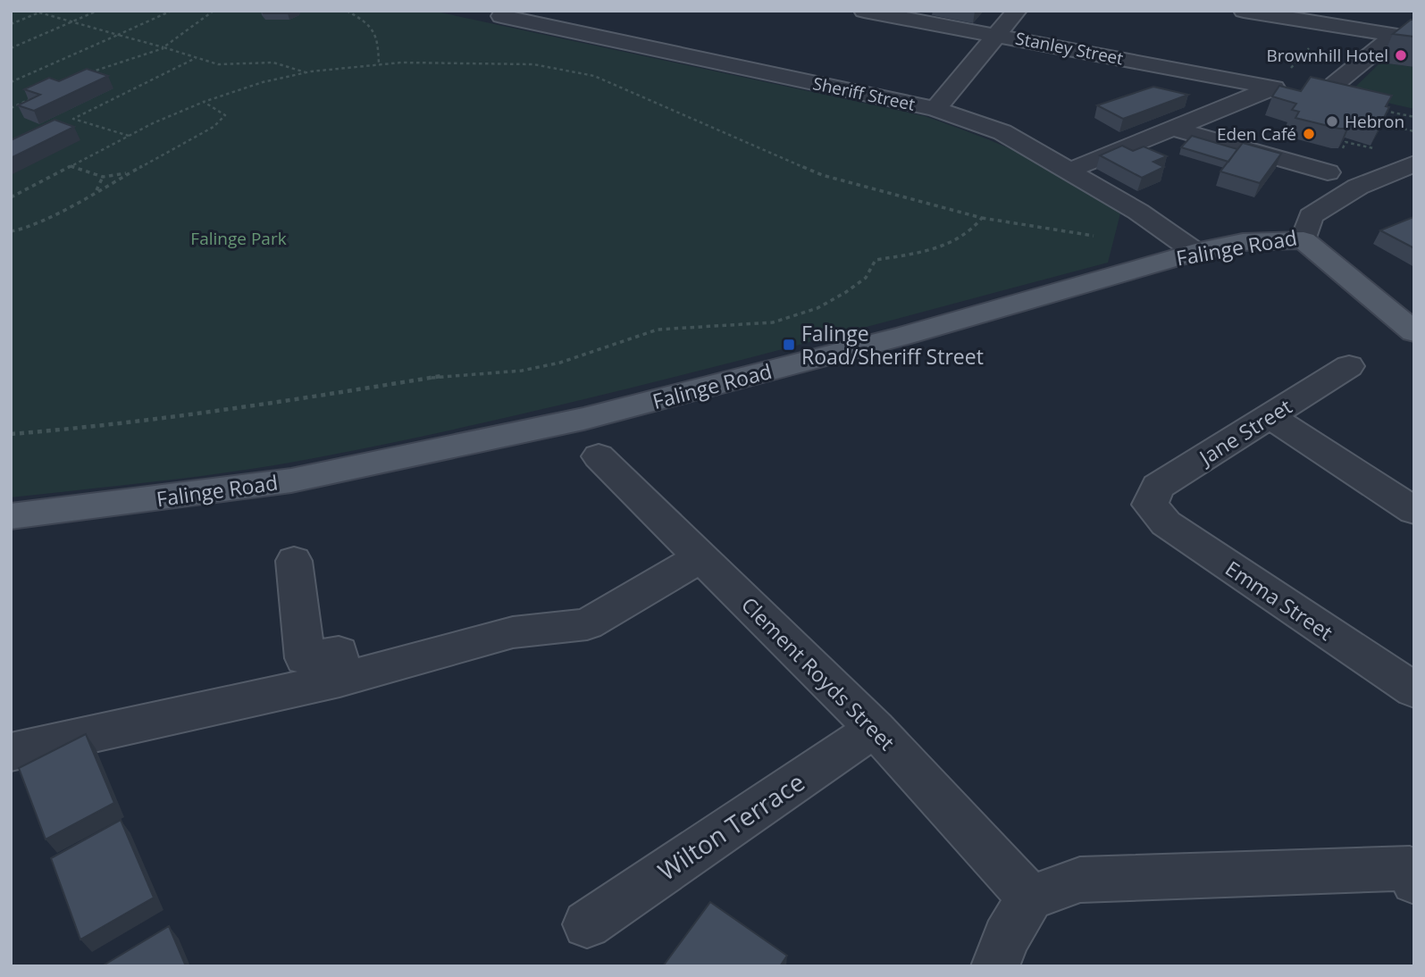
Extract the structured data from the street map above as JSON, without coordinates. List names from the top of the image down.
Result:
{
  "streets": {
    "main road": ["Falinge Road"],
    "street": [
      "Stanley Street",
      "Sheriff Street",
      "Jane Street",
      "Emma Street",
      "Clement Royds Street",
      "Wilton Terrace"
    ]
  },
  "crossings": [
    ["Sheriff Street", "Falinge Road"],
    ["Jane Street", "Emma Street"],
    ["Clement Royds Street", "Wilton Terrace"]
  ],
  "parks": ["Falinge Park"],
  "places": {
    "other": ["Brownhill Hotel", "Hebron", "Eden Café"],
    "transit": ["Falinge Road/Sheriff Street"]
  }
}
